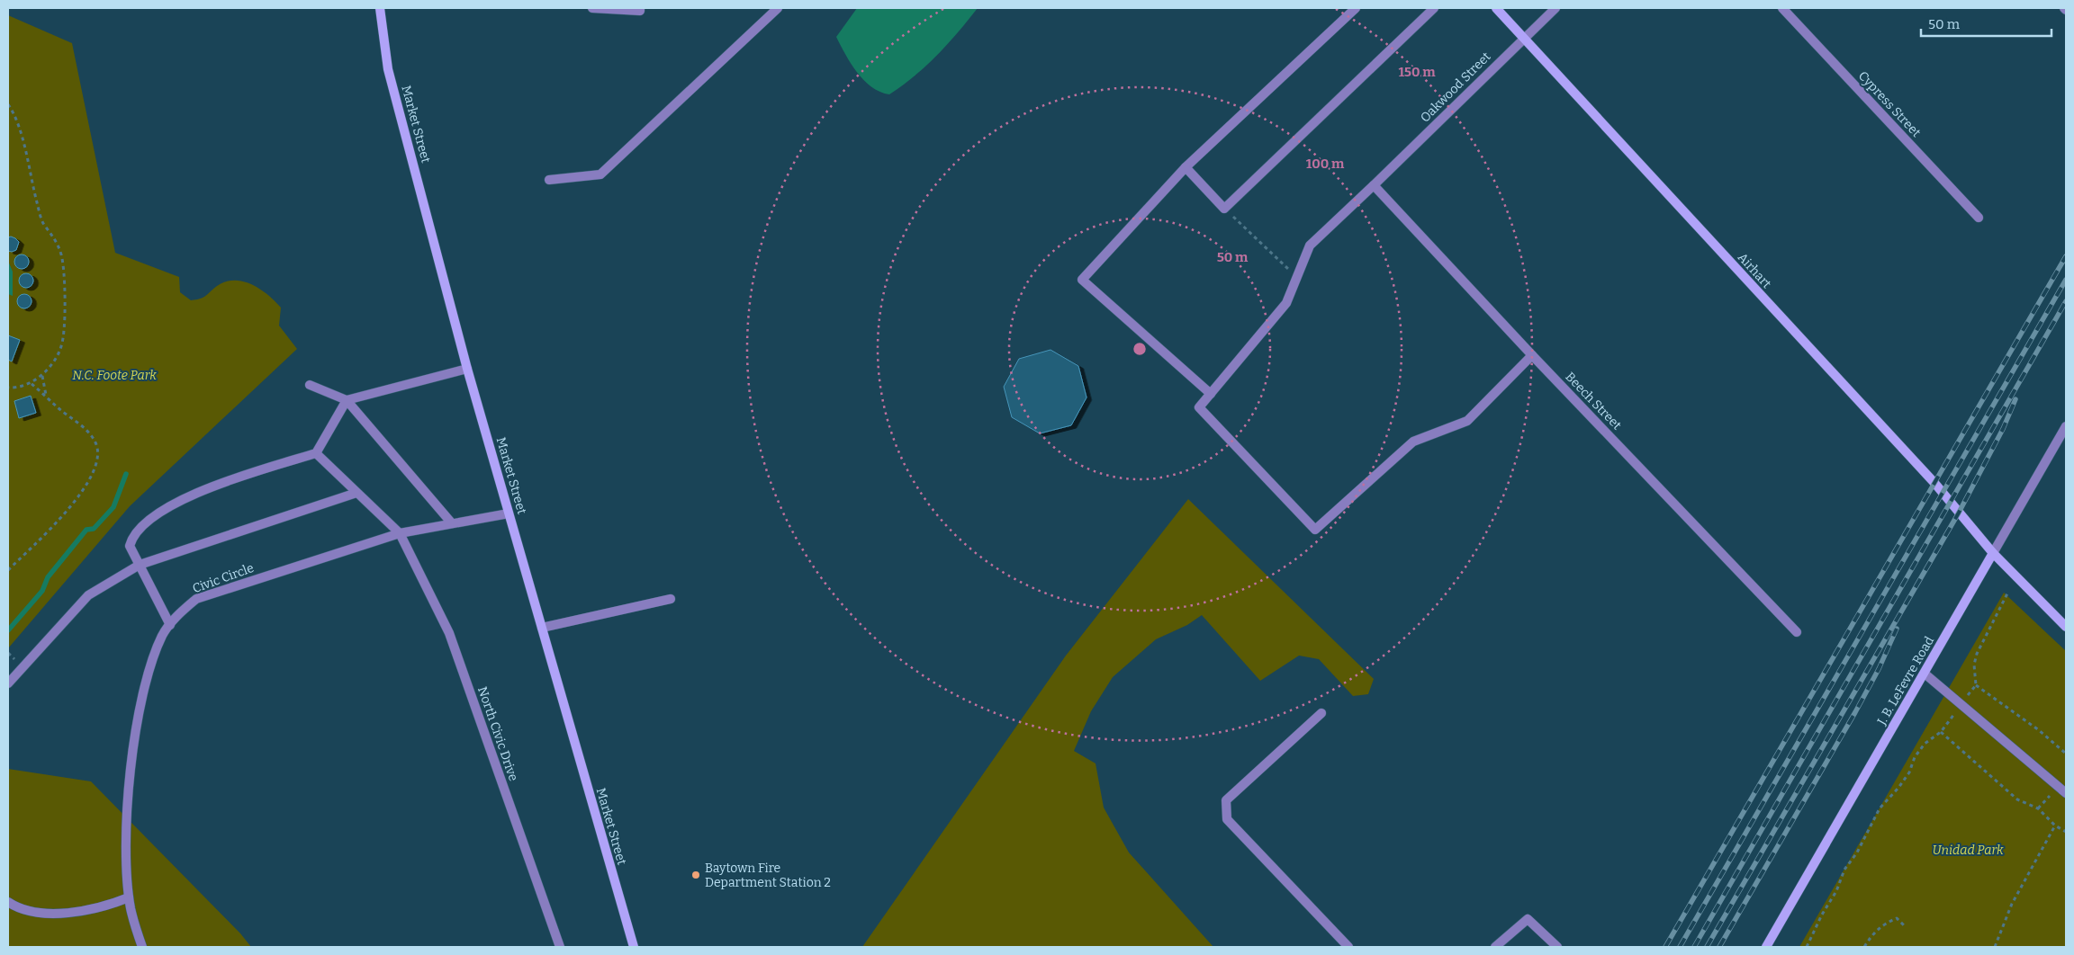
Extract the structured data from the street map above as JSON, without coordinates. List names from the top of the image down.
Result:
{
  "streets": {
    "street": [
      "Oakwood Street",
      "Cypress Street",
      "Market Street",
      "Airhart",
      "Beech Street",
      "Civic Circle",
      "J. B. LeFevre Road",
      "North Civic Drive"
    ]
  },
  "crossings": [
    ["Oakwood Street", "Airhart"],
    ["Oakwood Street", "Beech Street"],
    ["Market Street", "Civic Circle"],
    ["Airhart", "J. B. LeFevre Road"],
    ["Civic Circle", "North Civic Drive"]
  ],
  "parks": ["N.C. Foote Park", "Unidad Park"],
  "places": ["Baytown Fire Department Station 2"],
  "scale_bar": "50 m",
  "rings": ["150 m", "100 m", "50 m"]
}
